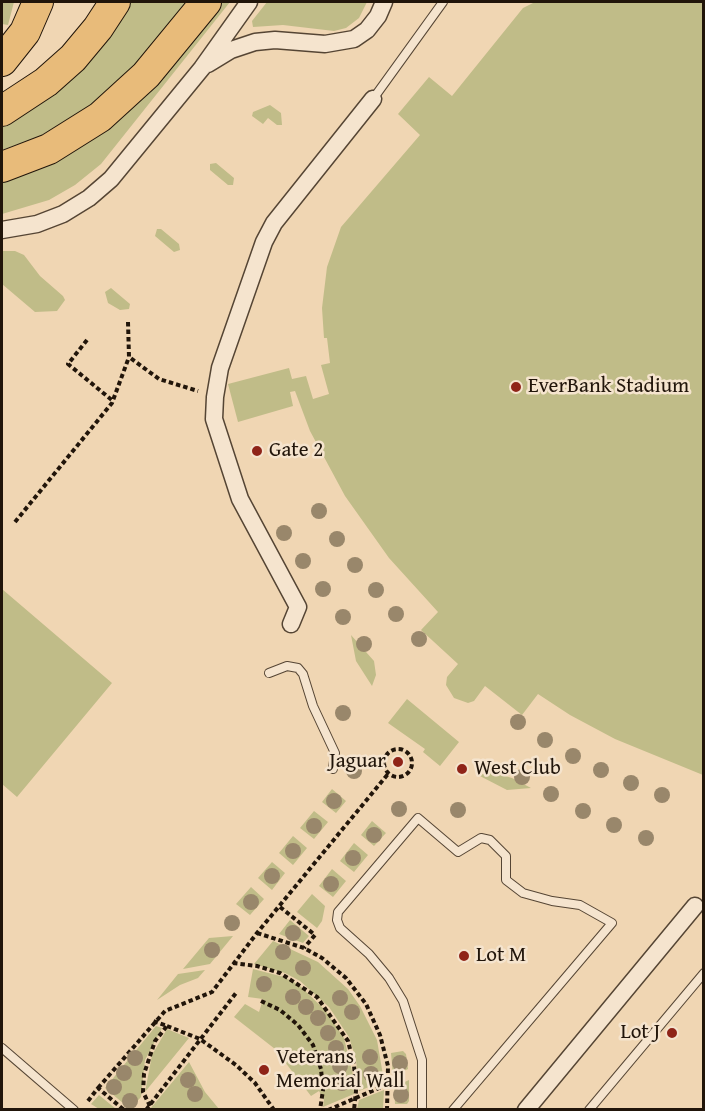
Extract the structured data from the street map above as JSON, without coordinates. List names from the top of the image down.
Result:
{
  "places": [
    "EverBank Stadium",
    "Gate 2",
    "Jaguar",
    "West Club",
    "Lot M",
    "Lot J",
    "Veterans Memorial Wall"
  ]
}
